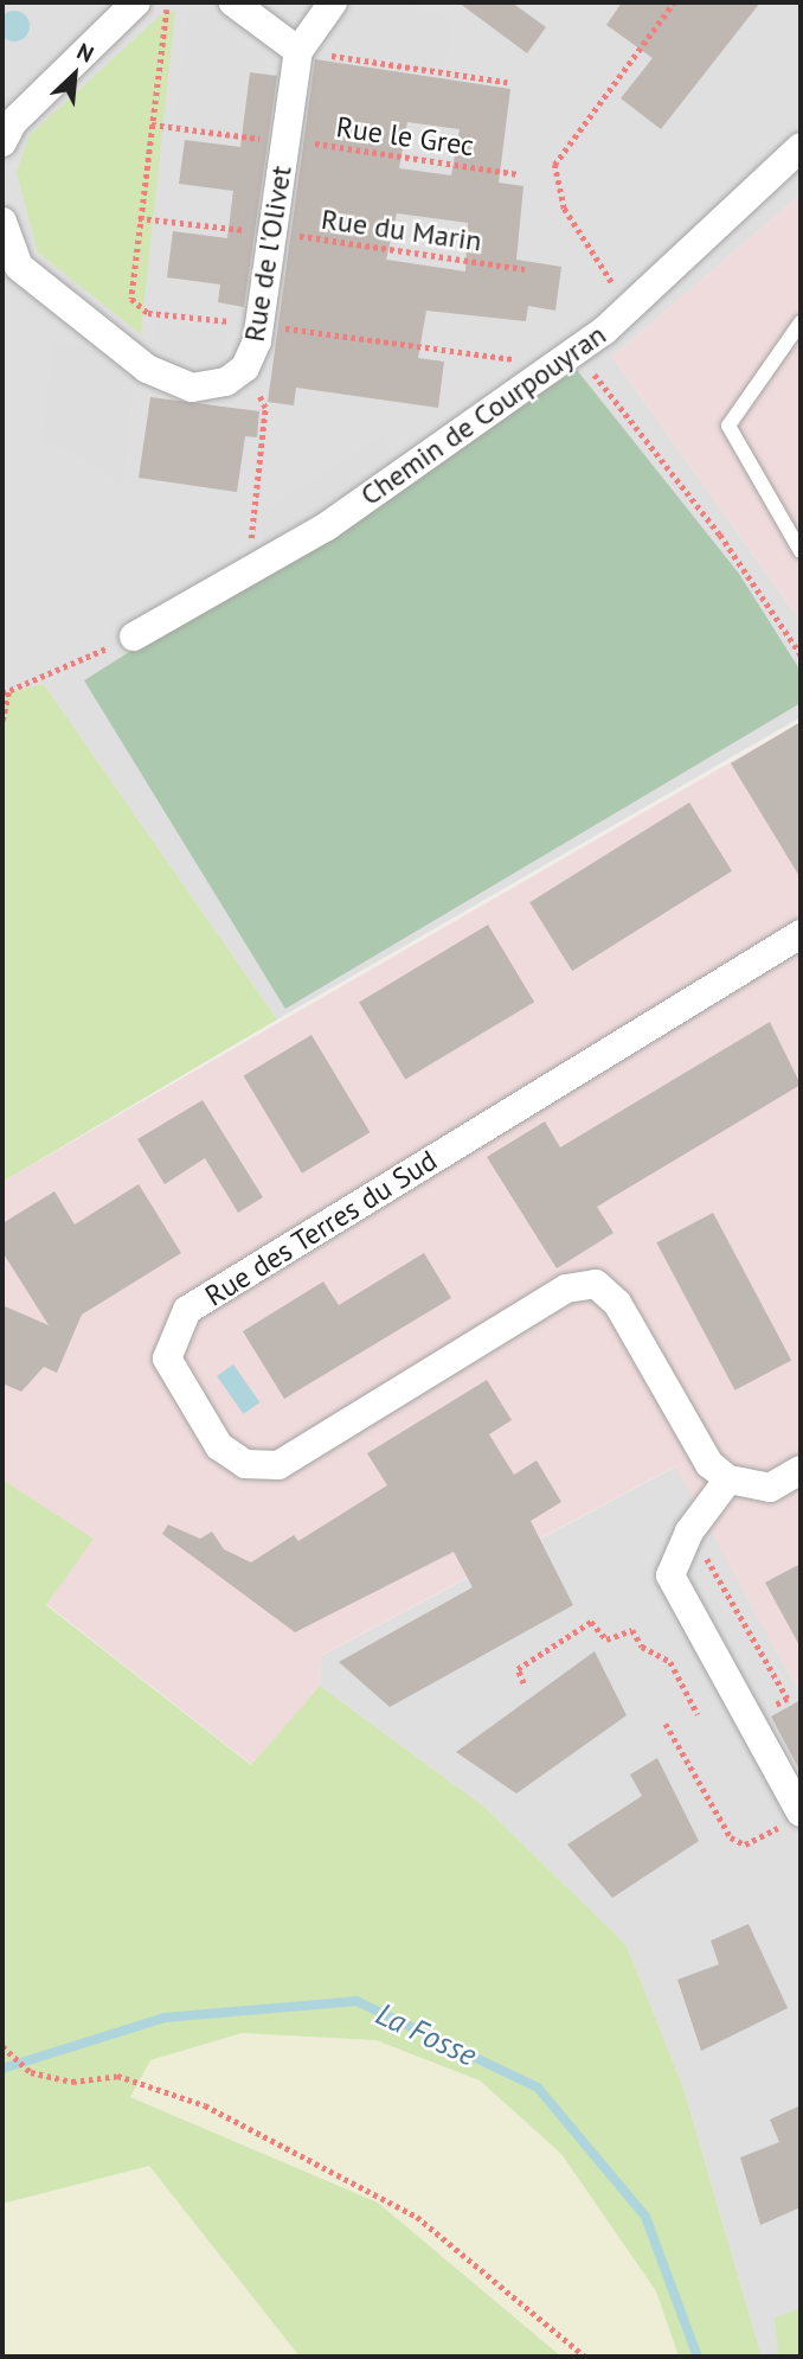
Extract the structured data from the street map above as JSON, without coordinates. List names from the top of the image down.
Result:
{
  "streets": {
    "street": ["Rue de l'Olivet", "Chemin de Courpouyran", "Rue des Terres du Sud"],
    "path": ["Rue le Grec", "Rue du Marin"]
  },
  "crossings": [
    ["Rue le Grec", "Rue de l'Olivet"],
    ["Rue du Marin", "Rue de l'Olivet"]
  ],
  "water": ["La Fosse"],
  "north": "top right"
}
